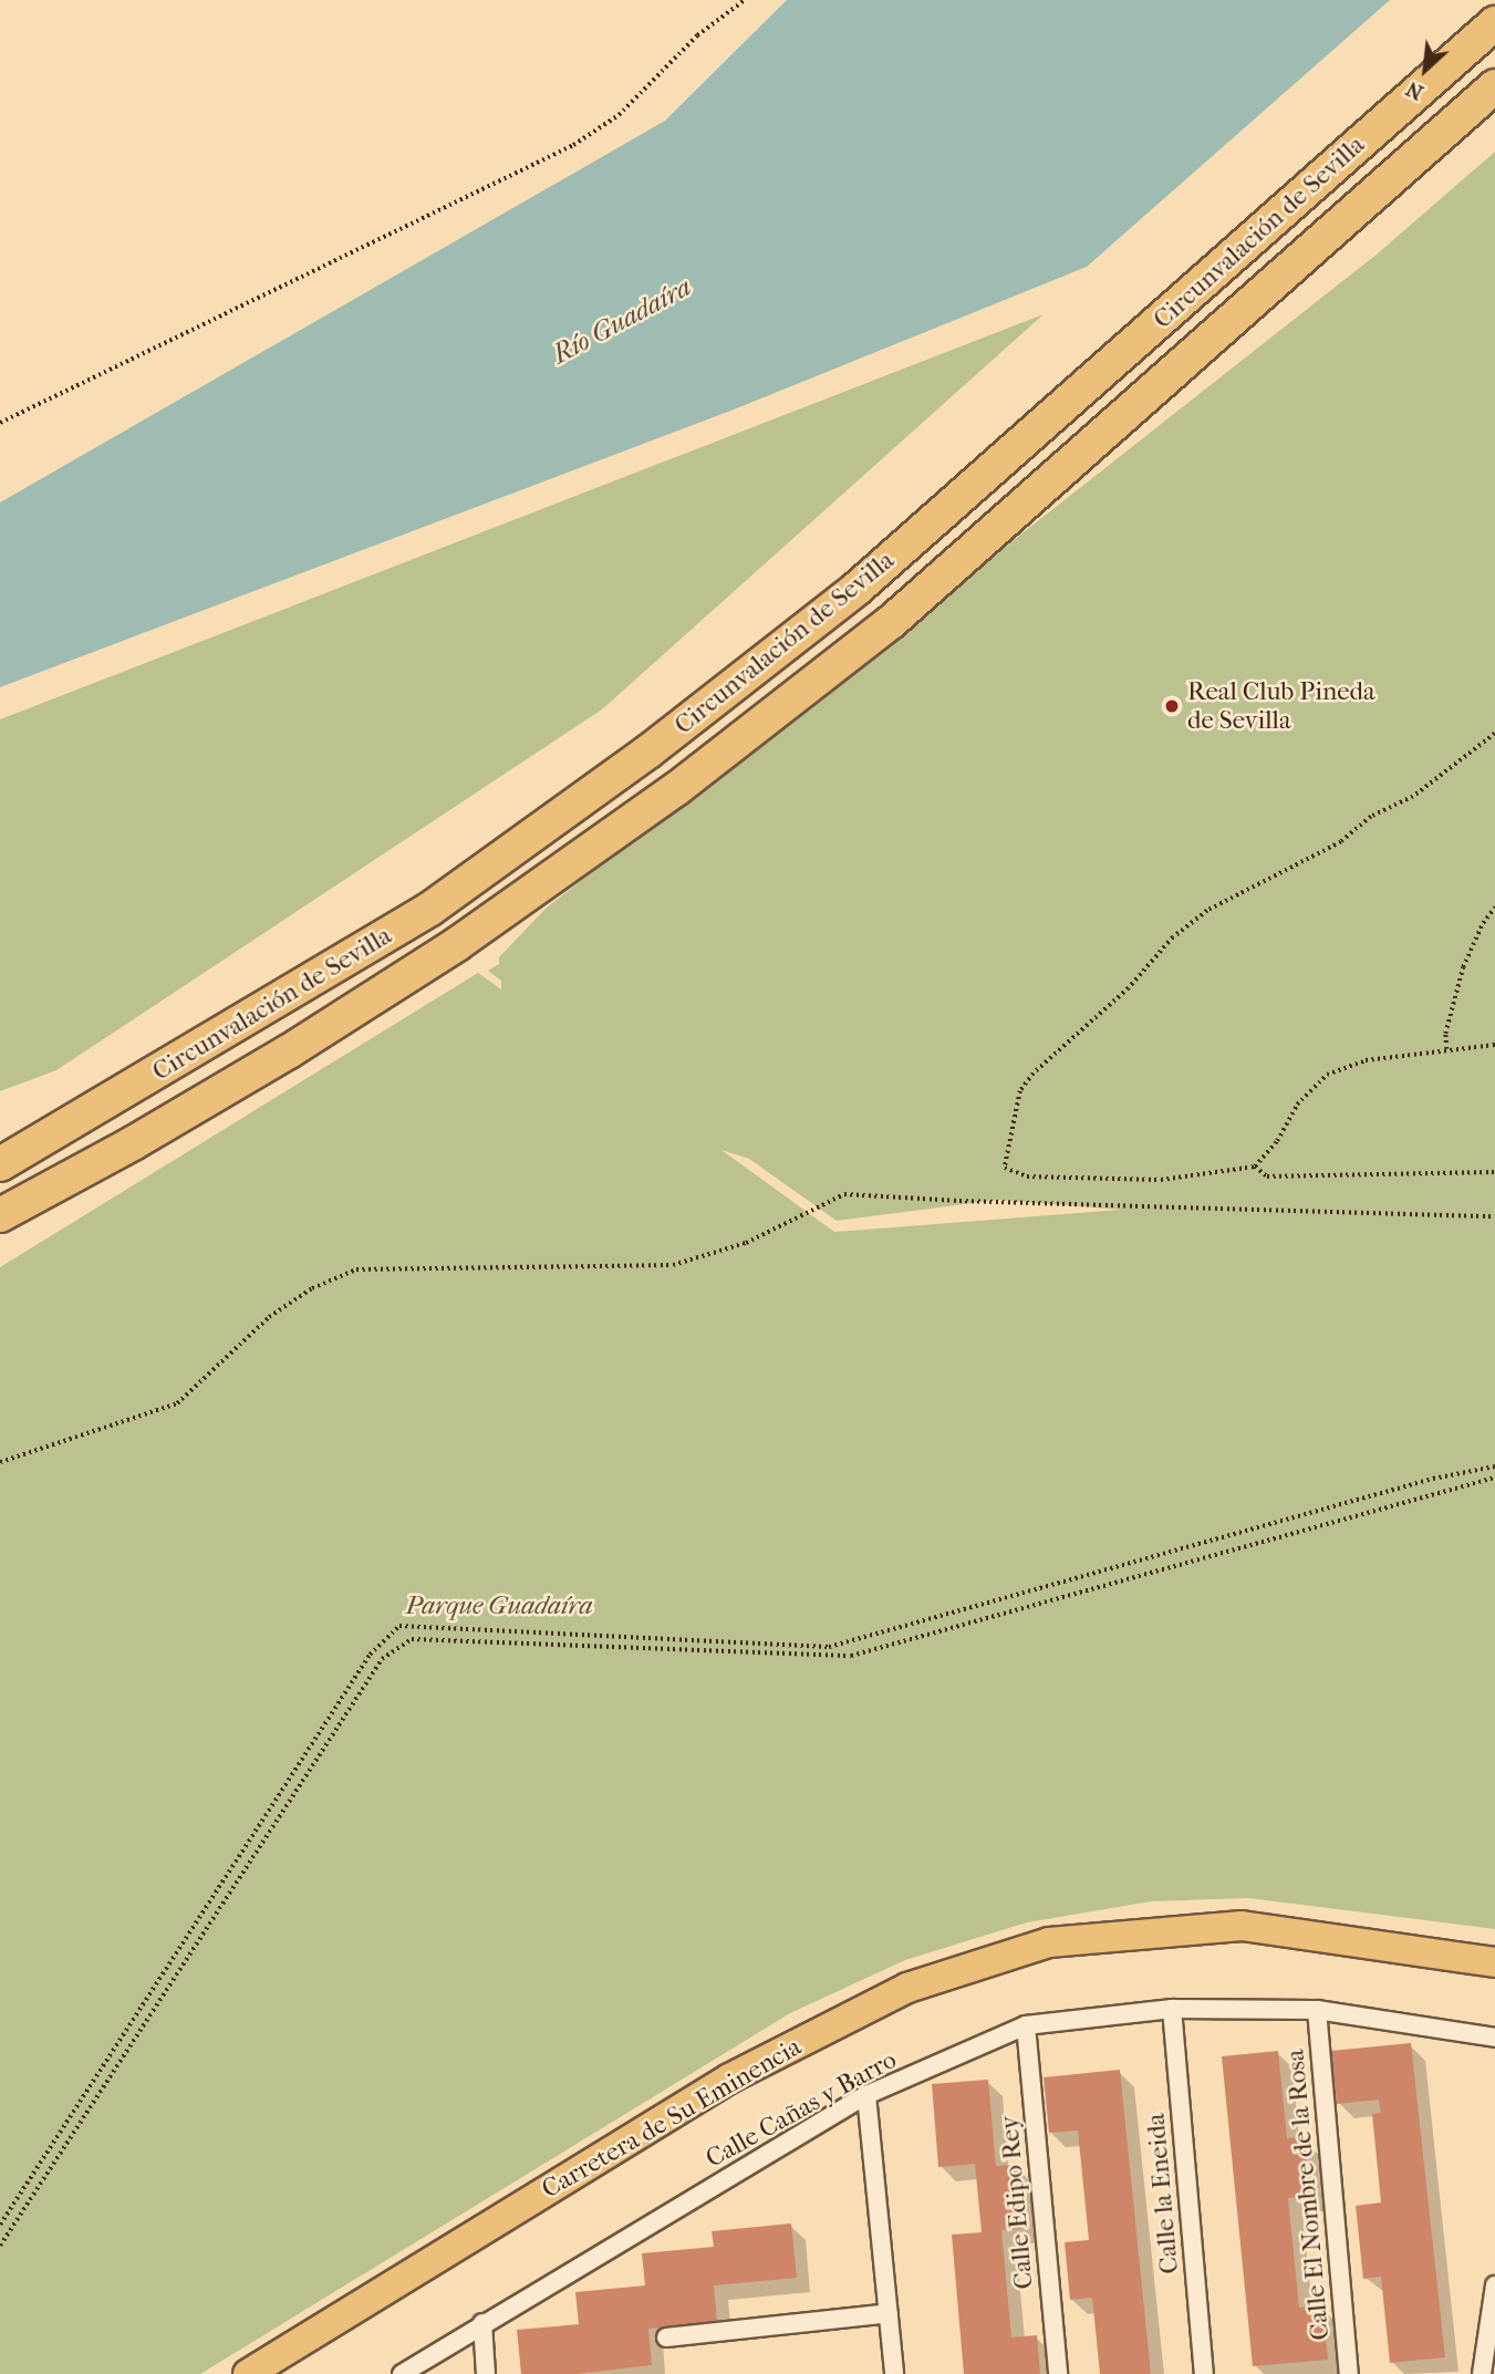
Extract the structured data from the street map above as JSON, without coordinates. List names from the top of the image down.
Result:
{
  "streets": {
    "highway": ["Circunvalación de Sevilla"],
    "main road": ["Carretera de Su Eminencia"],
    "street": [
      "Calle Cañas y Barro",
      "Calle la Eneida",
      "Calle El Nombre de la Rosa",
      "Calle Edipo Rey"
    ]
  },
  "crossings": [
    ["Calle Cañas y Barro", "Calle la Eneida"],
    ["Calle Cañas y Barro", "Calle El Nombre de la Rosa"],
    ["Calle Cañas y Barro", "Calle Edipo Rey"]
  ],
  "water": ["Río Guadaíra"],
  "parks": ["Parque Guadaíra"],
  "places": ["Real Club Pineda de Sevilla"],
  "north": "bottom left"
}
